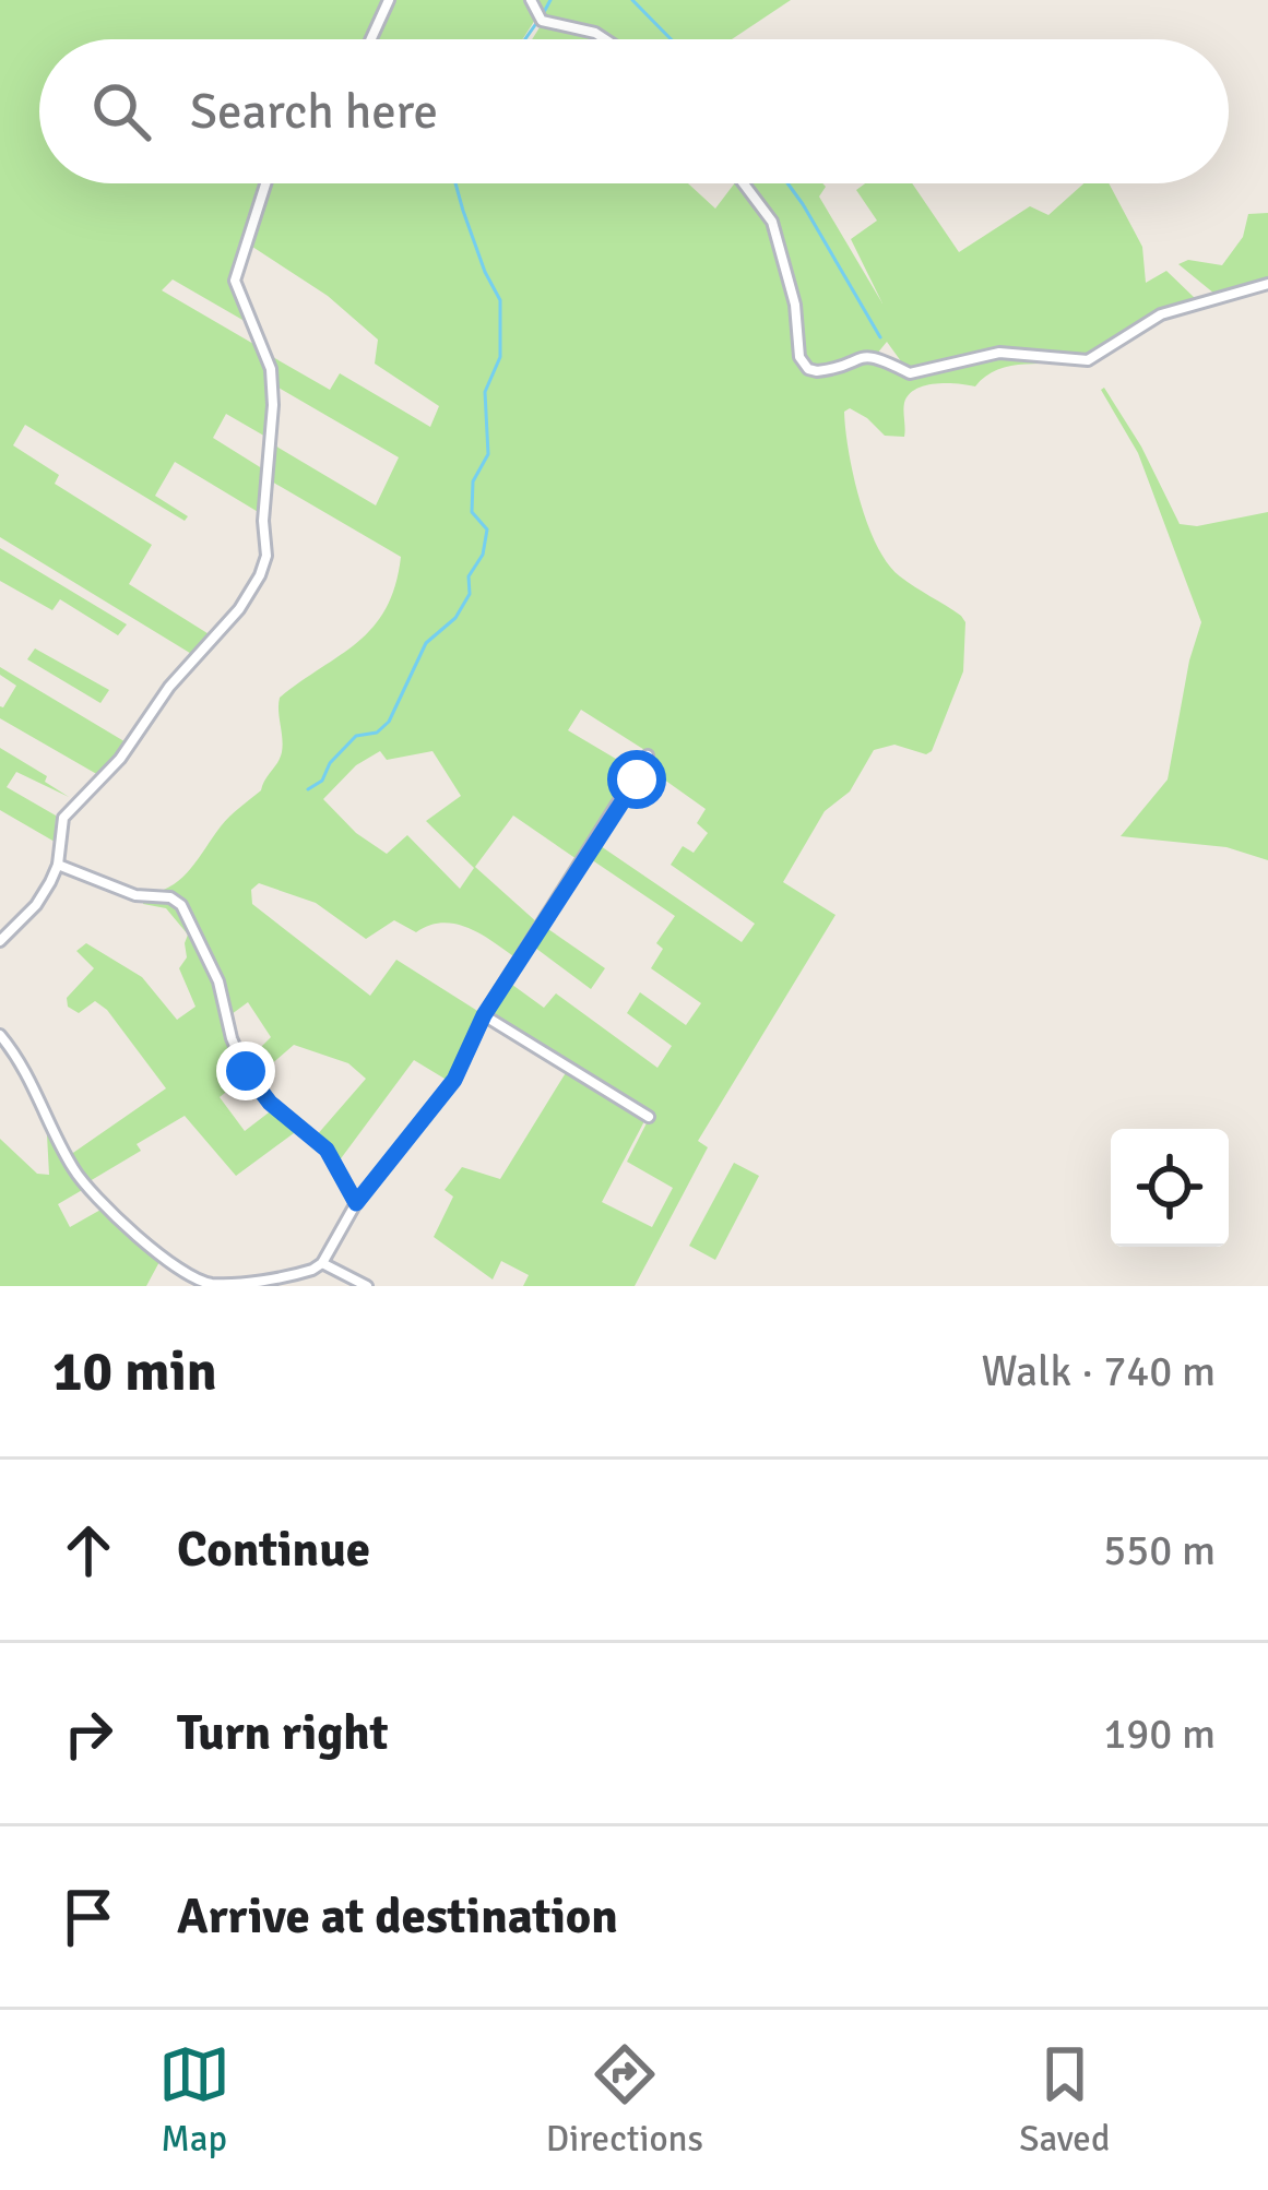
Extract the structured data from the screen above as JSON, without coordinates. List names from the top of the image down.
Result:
{
  "page": {
    "search": "Search here",
    "heading": ["10 min", "Walk · 740 m"],
    "list": [
      ["Continue", "550 m"],
      ["Turn right", "190 m"],
      "Arrive at destination"
    ],
    "nav": ["Map", "Directions", "Saved"]
  }
}
